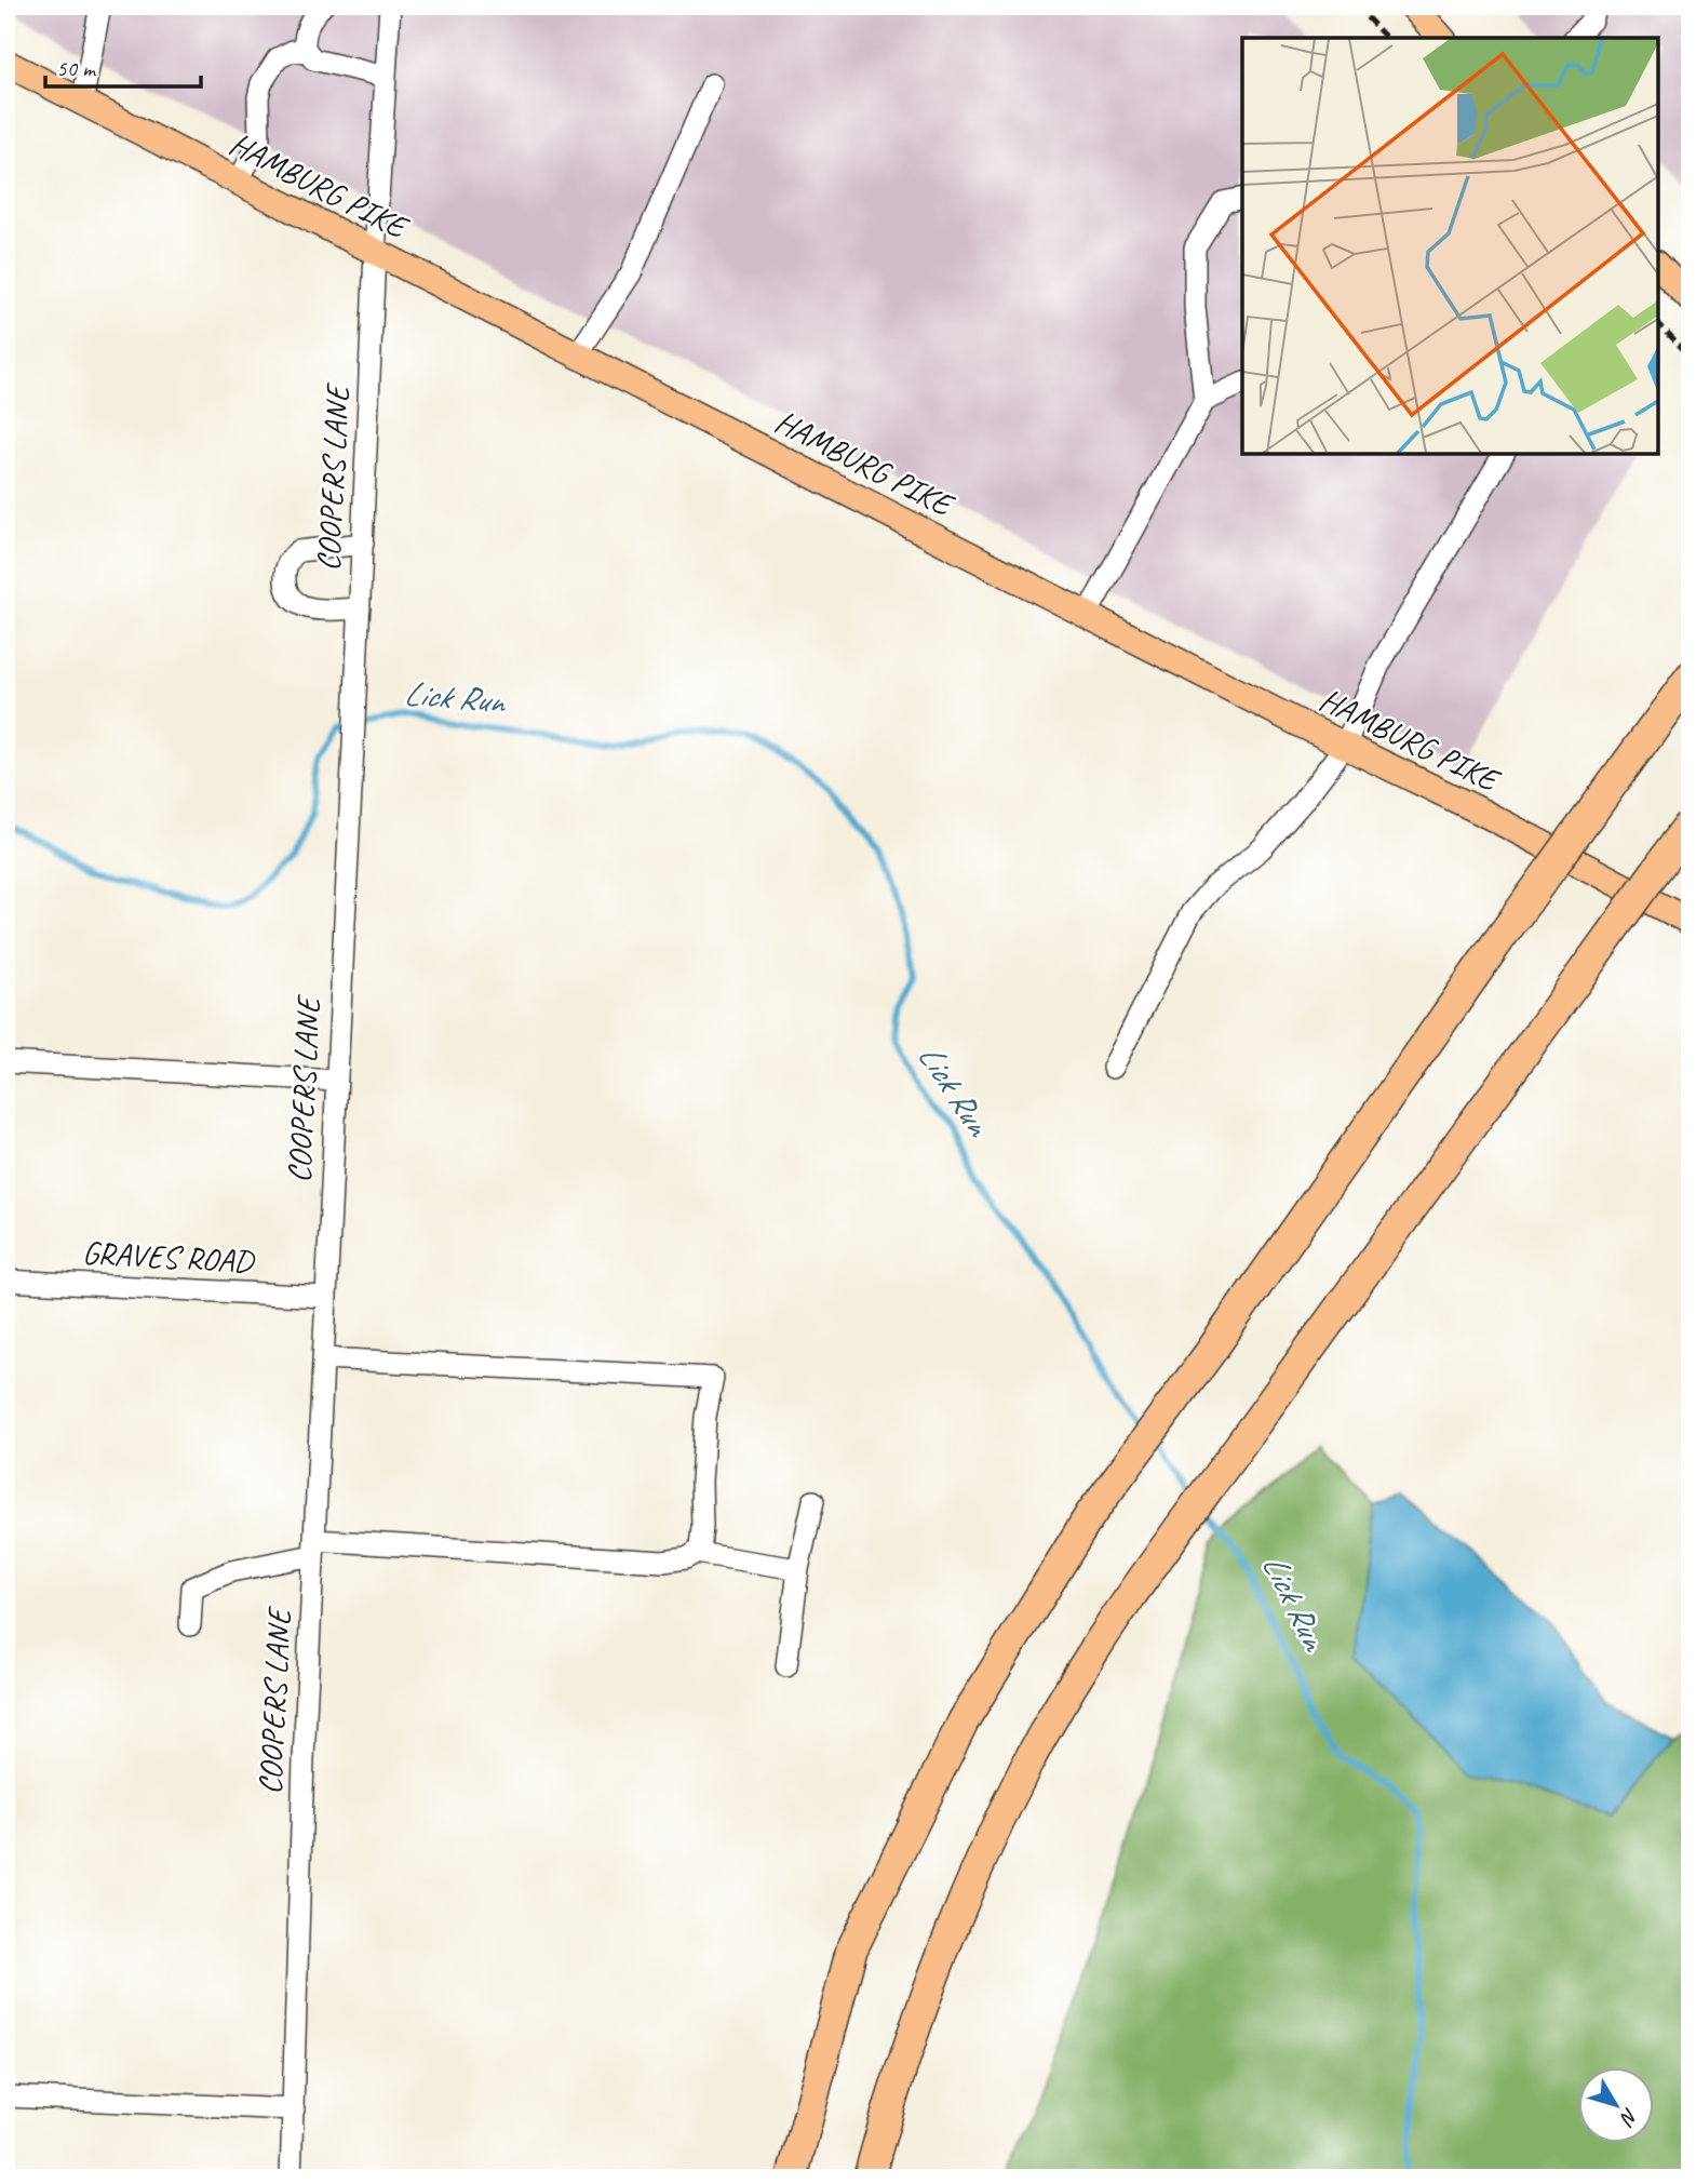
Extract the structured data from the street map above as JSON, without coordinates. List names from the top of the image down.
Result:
{
  "streets": {
    "main road": ["HAMBURG PIKE"],
    "street": ["COOPERS LANE", "GRAVES ROAD"]
  },
  "crossings": [
    ["HAMBURG PIKE", "COOPERS LANE"],
    ["COOPERS LANE", "GRAVES ROAD"]
  ],
  "water": ["Lick Run"],
  "scale_bar": "50 m",
  "north": "bottom right"
}
